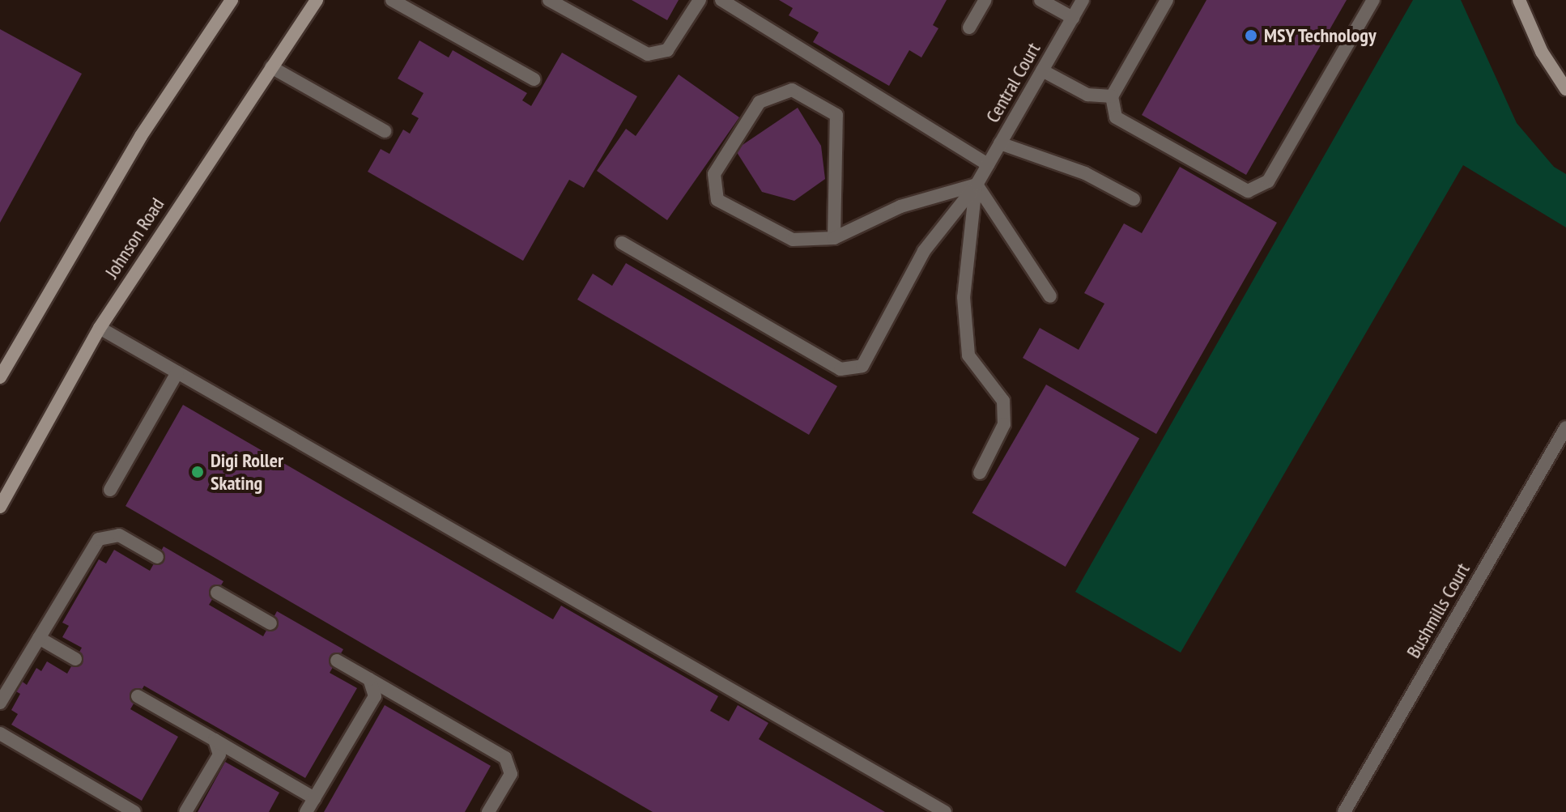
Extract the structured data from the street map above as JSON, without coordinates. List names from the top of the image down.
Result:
{
  "streets": {
    "main road": ["Johnson Road"],
    "street": ["Central Court", "Bushmills Court"]
  },
  "places": ["MSY Technology", "Digi Roller Skating"]
}
